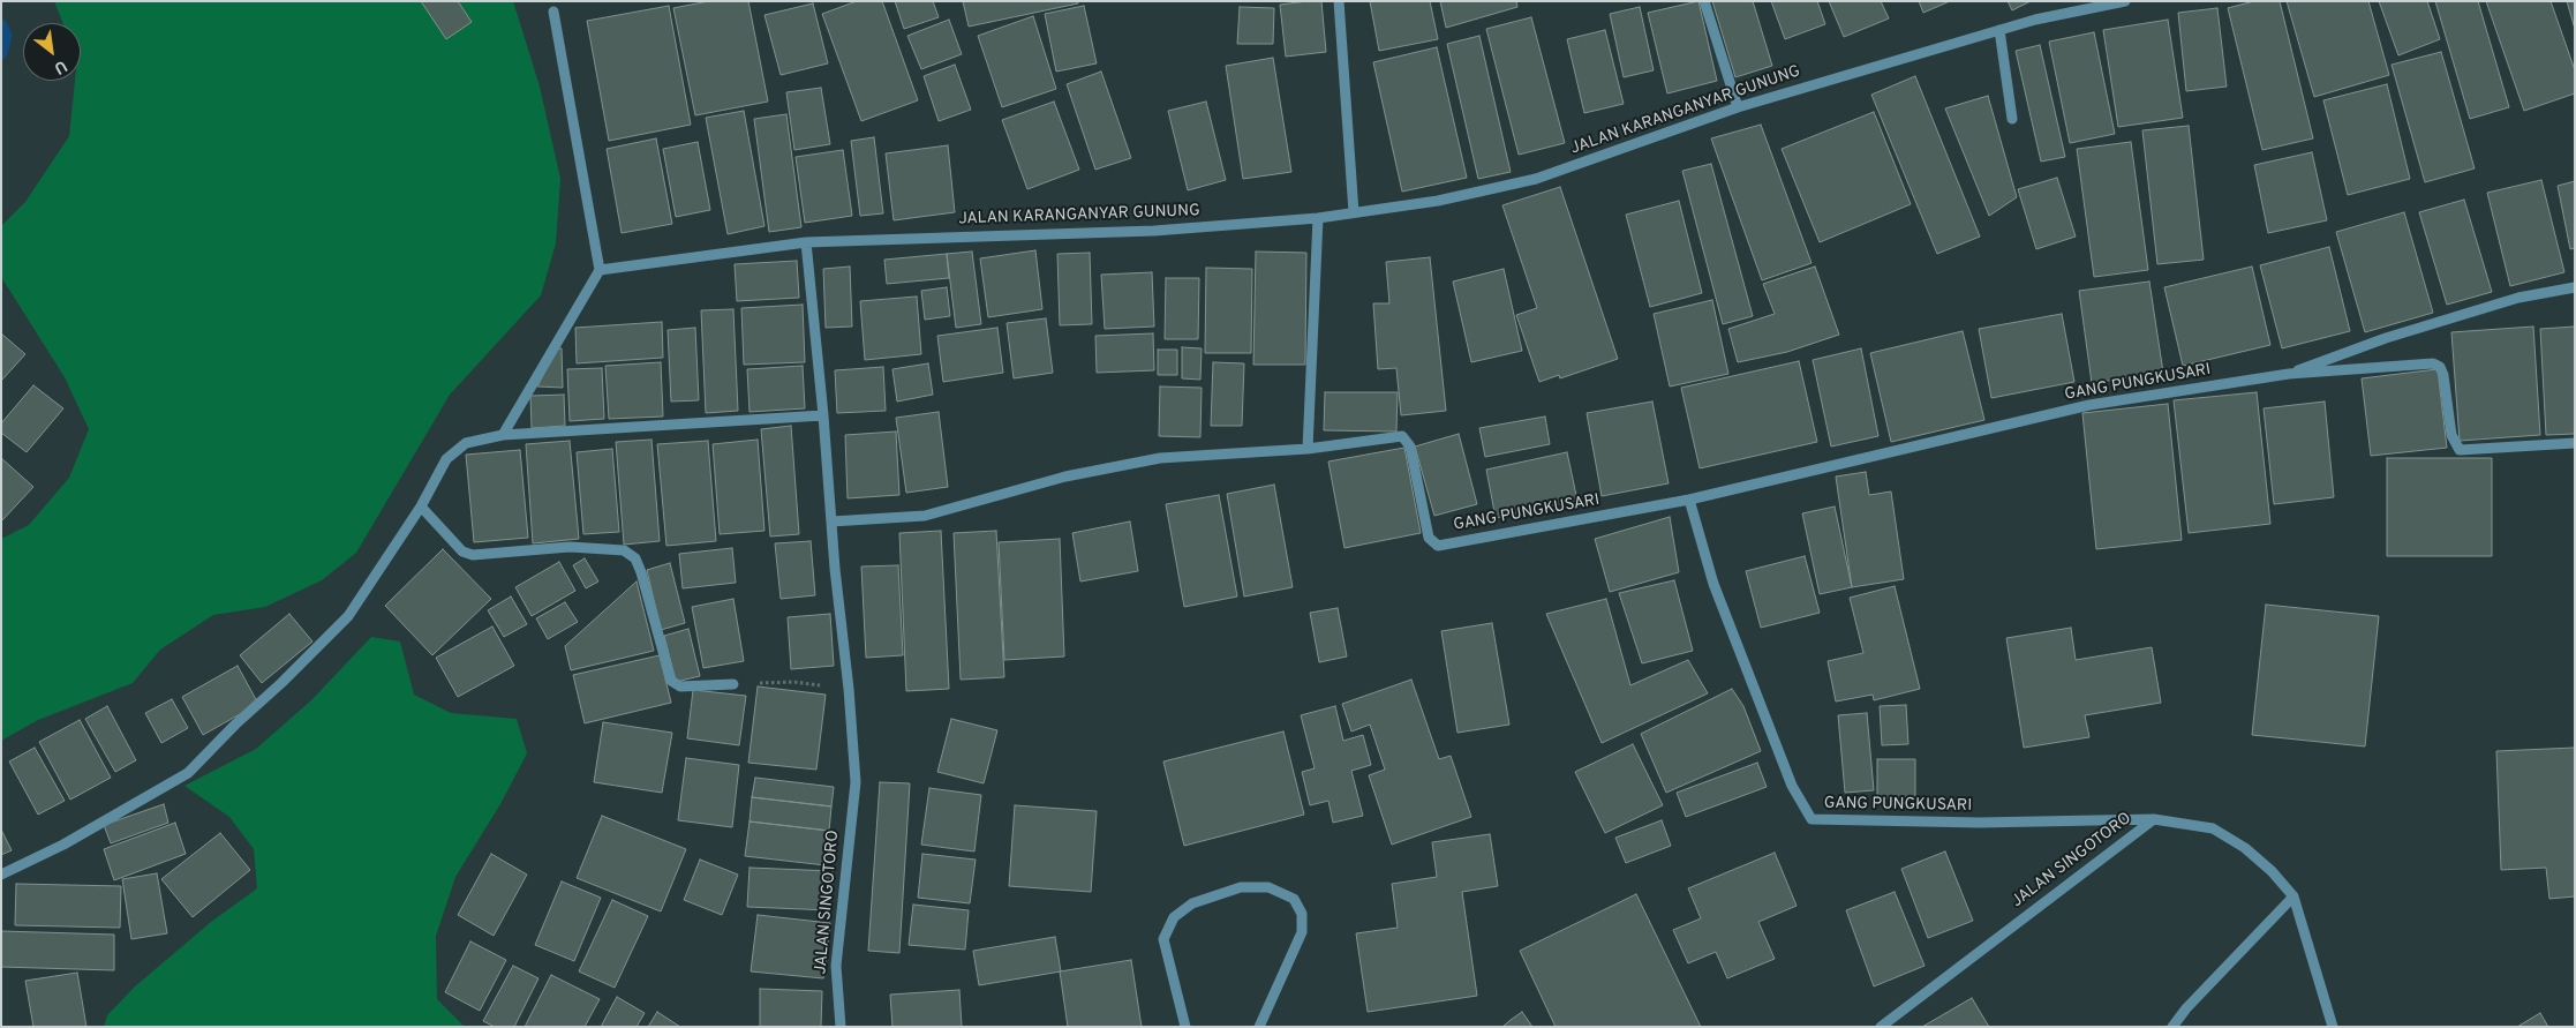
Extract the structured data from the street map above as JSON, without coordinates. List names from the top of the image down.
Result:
{
  "streets": {
    "street": ["JALAN KARANGANYAR GUNUNG", "GANG PUNGKUSARI", "JALAN SINGOTORO"]
  },
  "crossings": [
    ["JALAN KARANGANYAR GUNUNG", "JALAN SINGOTORO"],
    ["GANG PUNGKUSARI", "JALAN SINGOTORO"]
  ],
  "north": "bottom right"
}
